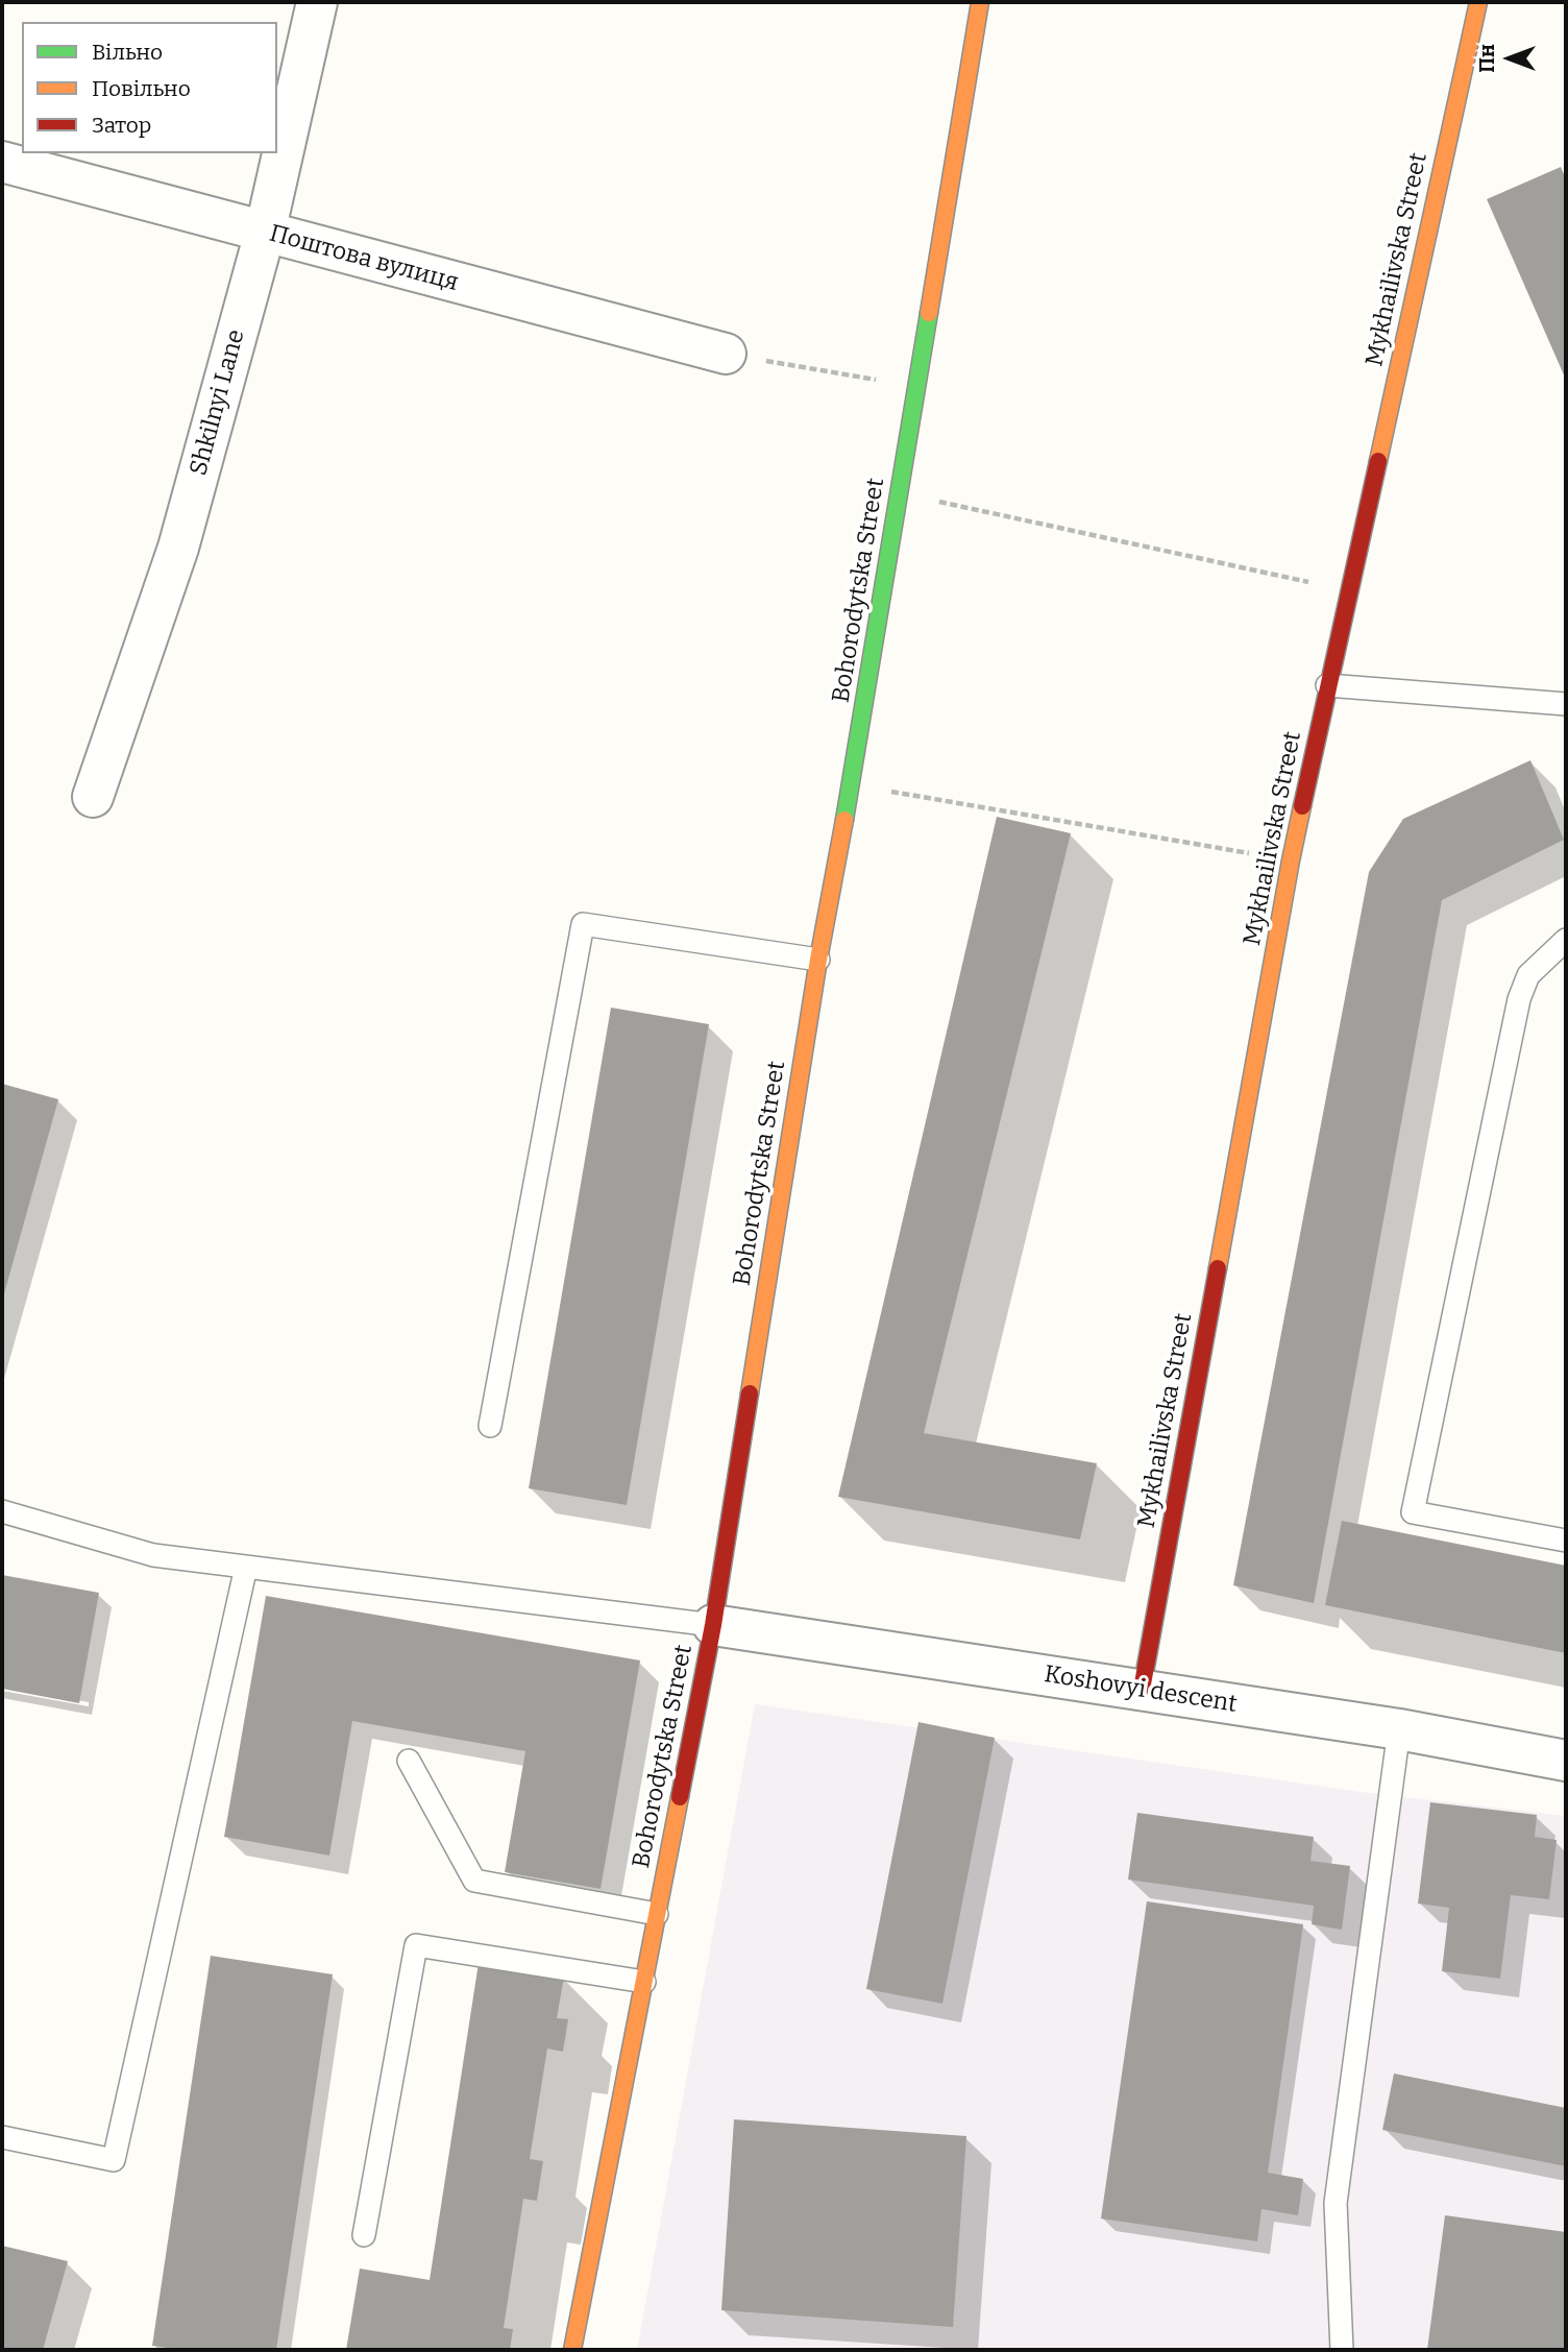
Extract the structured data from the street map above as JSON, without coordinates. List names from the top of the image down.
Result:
{
  "streets": {
    "street": [
      "Поштова вулиця",
      "Mykhailivska Street",
      "Shkilnyi Lane",
      "Bohorodytska Street",
      "Koshovyi descent"
    ]
  },
  "crossings": [
    ["Поштова вулиця", "Shkilnyi Lane"],
    ["Mykhailivska Street", "Koshovyi descent"],
    ["Bohorodytska Street", "Koshovyi descent"]
  ],
  "legend": ["Вільно", "Повільно", "Затор"],
  "north": "left"
}
